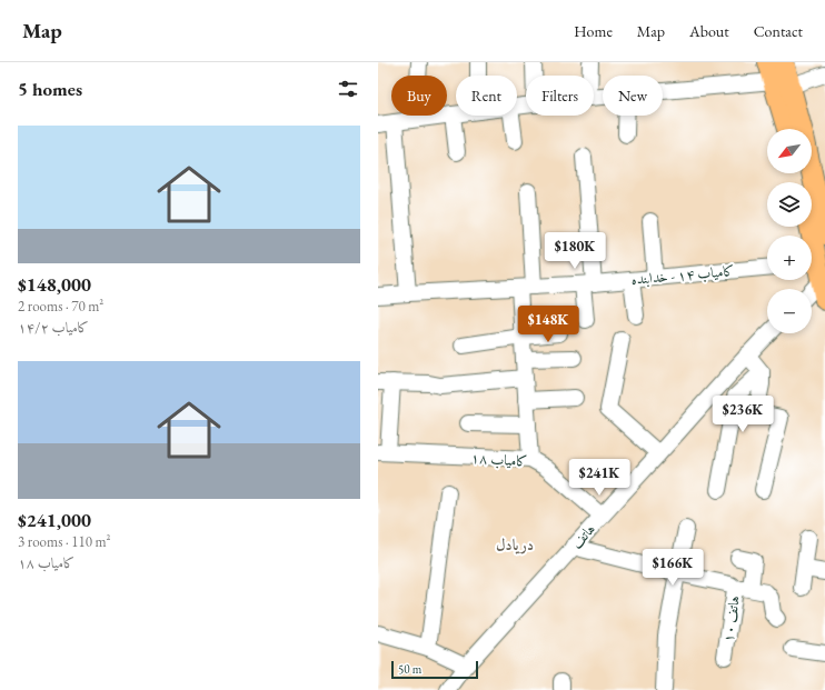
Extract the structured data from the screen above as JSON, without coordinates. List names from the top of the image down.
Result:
{
  "streets": {
    "street": [
      "کامیاب ۱۴ - خدابنده",
      "کامیاب ۱۸",
      "هاتف",
      "هاتف ۱۰"
    ]
  },
  "crossings": [
    ["کامیاب ۱۸", "هاتف"],
    ["هاتف", "هاتف ۱۰"]
  ],
  "districts": ["دریادل"],
  "scale_bar": "50 m",
  "north": "bottom left",
  "page": {
    "header": "Map",
    "nav": [
      "Home",
      "Map",
      "About",
      "Contact"
    ],
    "heading": "5 homes",
    "chip": [
      "Buy",
      "Rent",
      "Filters",
      "New"
    ],
    "list": [
      {
        "name": "$148,000",
        "note": "2 rooms · 70 m² · کامیاب ۱۴/۲"
      },
      {
        "name": "$241,000",
        "note": "3 rooms · 110 m² · کامیاب ۱۸"
      }
    ],
    "map_buttons": ["+", "−"],
    "price": [
      "$180K",
      "$148K",
      "$236K",
      "$241K",
      "$166K"
    ],
    "scale": "50 m"
  }
}
